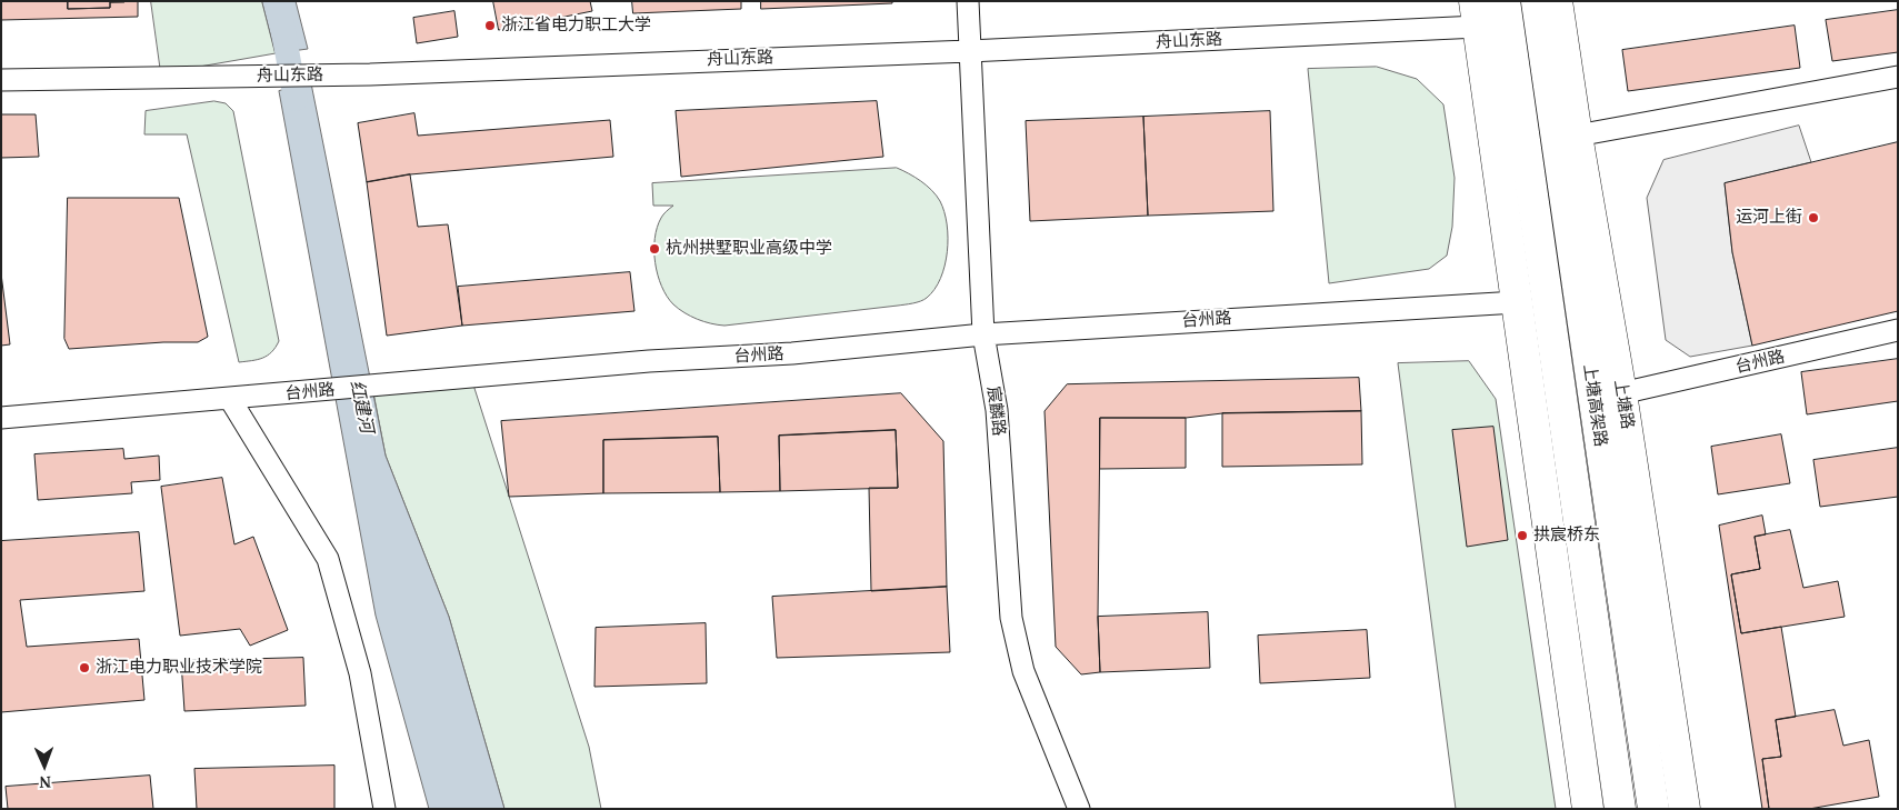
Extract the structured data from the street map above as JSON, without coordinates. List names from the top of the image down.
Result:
{
  "streets": {
    "main road": ["上塘路", "上塘高架路"],
    "street": ["舟山东路", "台州路", "宸麟路"]
  },
  "crossings": [
    ["舟山东路", "宸麟路"],
    ["台州路", "上塘路"],
    ["台州路", "宸麟路"],
    ["上塘路", "上塘高架路"]
  ],
  "water": ["红建河"],
  "places": [
    "浙江省电力职工大学",
    "运河上街",
    "杭州拱墅职业高级中学",
    "拱宸桥东",
    "浙江电力职业技术学院"
  ],
  "north": "bottom"
}
